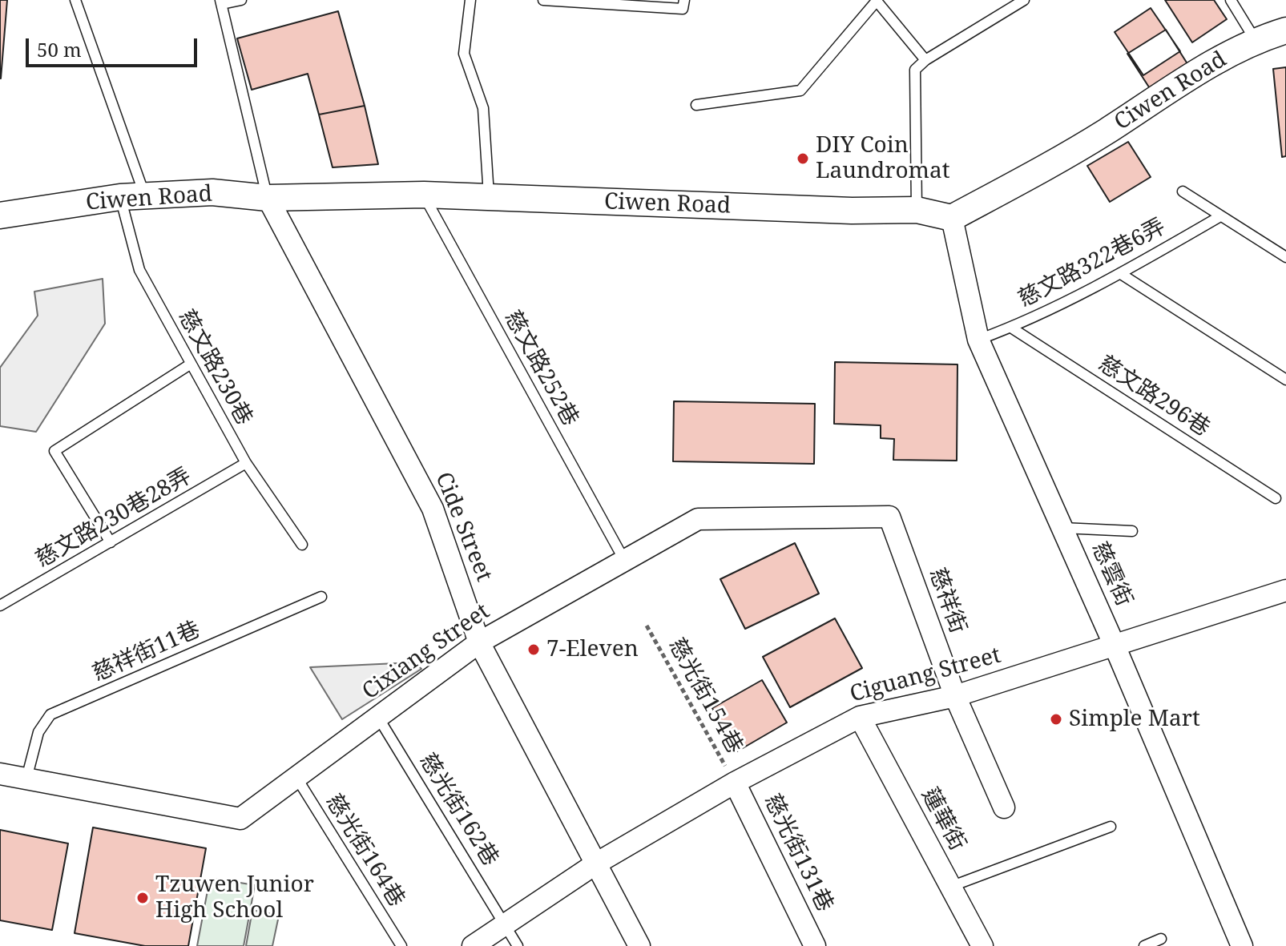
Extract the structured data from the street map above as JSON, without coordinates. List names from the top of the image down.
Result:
{
  "streets": {
    "street": [
      "Ciwen Road",
      "Cide Street",
      "慈雲街",
      "Cixiang Street",
      "Ciguang Street",
      "蓮華街",
      "慈光街131巷"
    ],
    "lane": [
      "慈文路322巷6弄",
      "慈文路230巷",
      "慈文路252巷",
      "慈文路296巷",
      "慈文路230巷28弄",
      "慈祥街11巷",
      "慈光街162巷",
      "慈光街164巷"
    ],
    "path": ["慈光街154巷"]
  },
  "crossings": [
    ["Ciwen Road", "慈文路230巷"],
    ["Ciwen Road", "慈文路252巷"],
    ["Ciwen Road", "Cide Street"],
    ["Ciwen Road", "慈雲街"],
    ["慈文路322巷6弄", "慈文路296巷"],
    ["慈文路322巷6弄", "慈雲街"],
    ["慈文路230巷", "慈文路230巷28弄"],
    ["慈文路252巷", "Cixiang Street"],
    ["Cide Street", "Cixiang Street"],
    ["Cide Street", "Ciguang Street"],
    ["慈雲街", "Ciguang Street"],
    ["慈祥街11巷", "Cixiang Street"],
    ["Cixiang Street", "Ciguang Street"],
    ["Cixiang Street", "慈光街162巷"],
    ["Cixiang Street", "慈光街164巷"],
    ["Ciguang Street", "慈光街154巷"],
    ["Ciguang Street", "慈光街162巷"],
    ["Ciguang Street", "蓮華街"],
    ["Ciguang Street", "慈光街131巷"],
    ["慈光街154巷", "慈光街131巷"]
  ],
  "places": [
    "DIY Coin Laundromat",
    "7-Eleven",
    "Simple Mart",
    "Tzuwen Junior High School"
  ],
  "scale_bar": "50 m"
}
